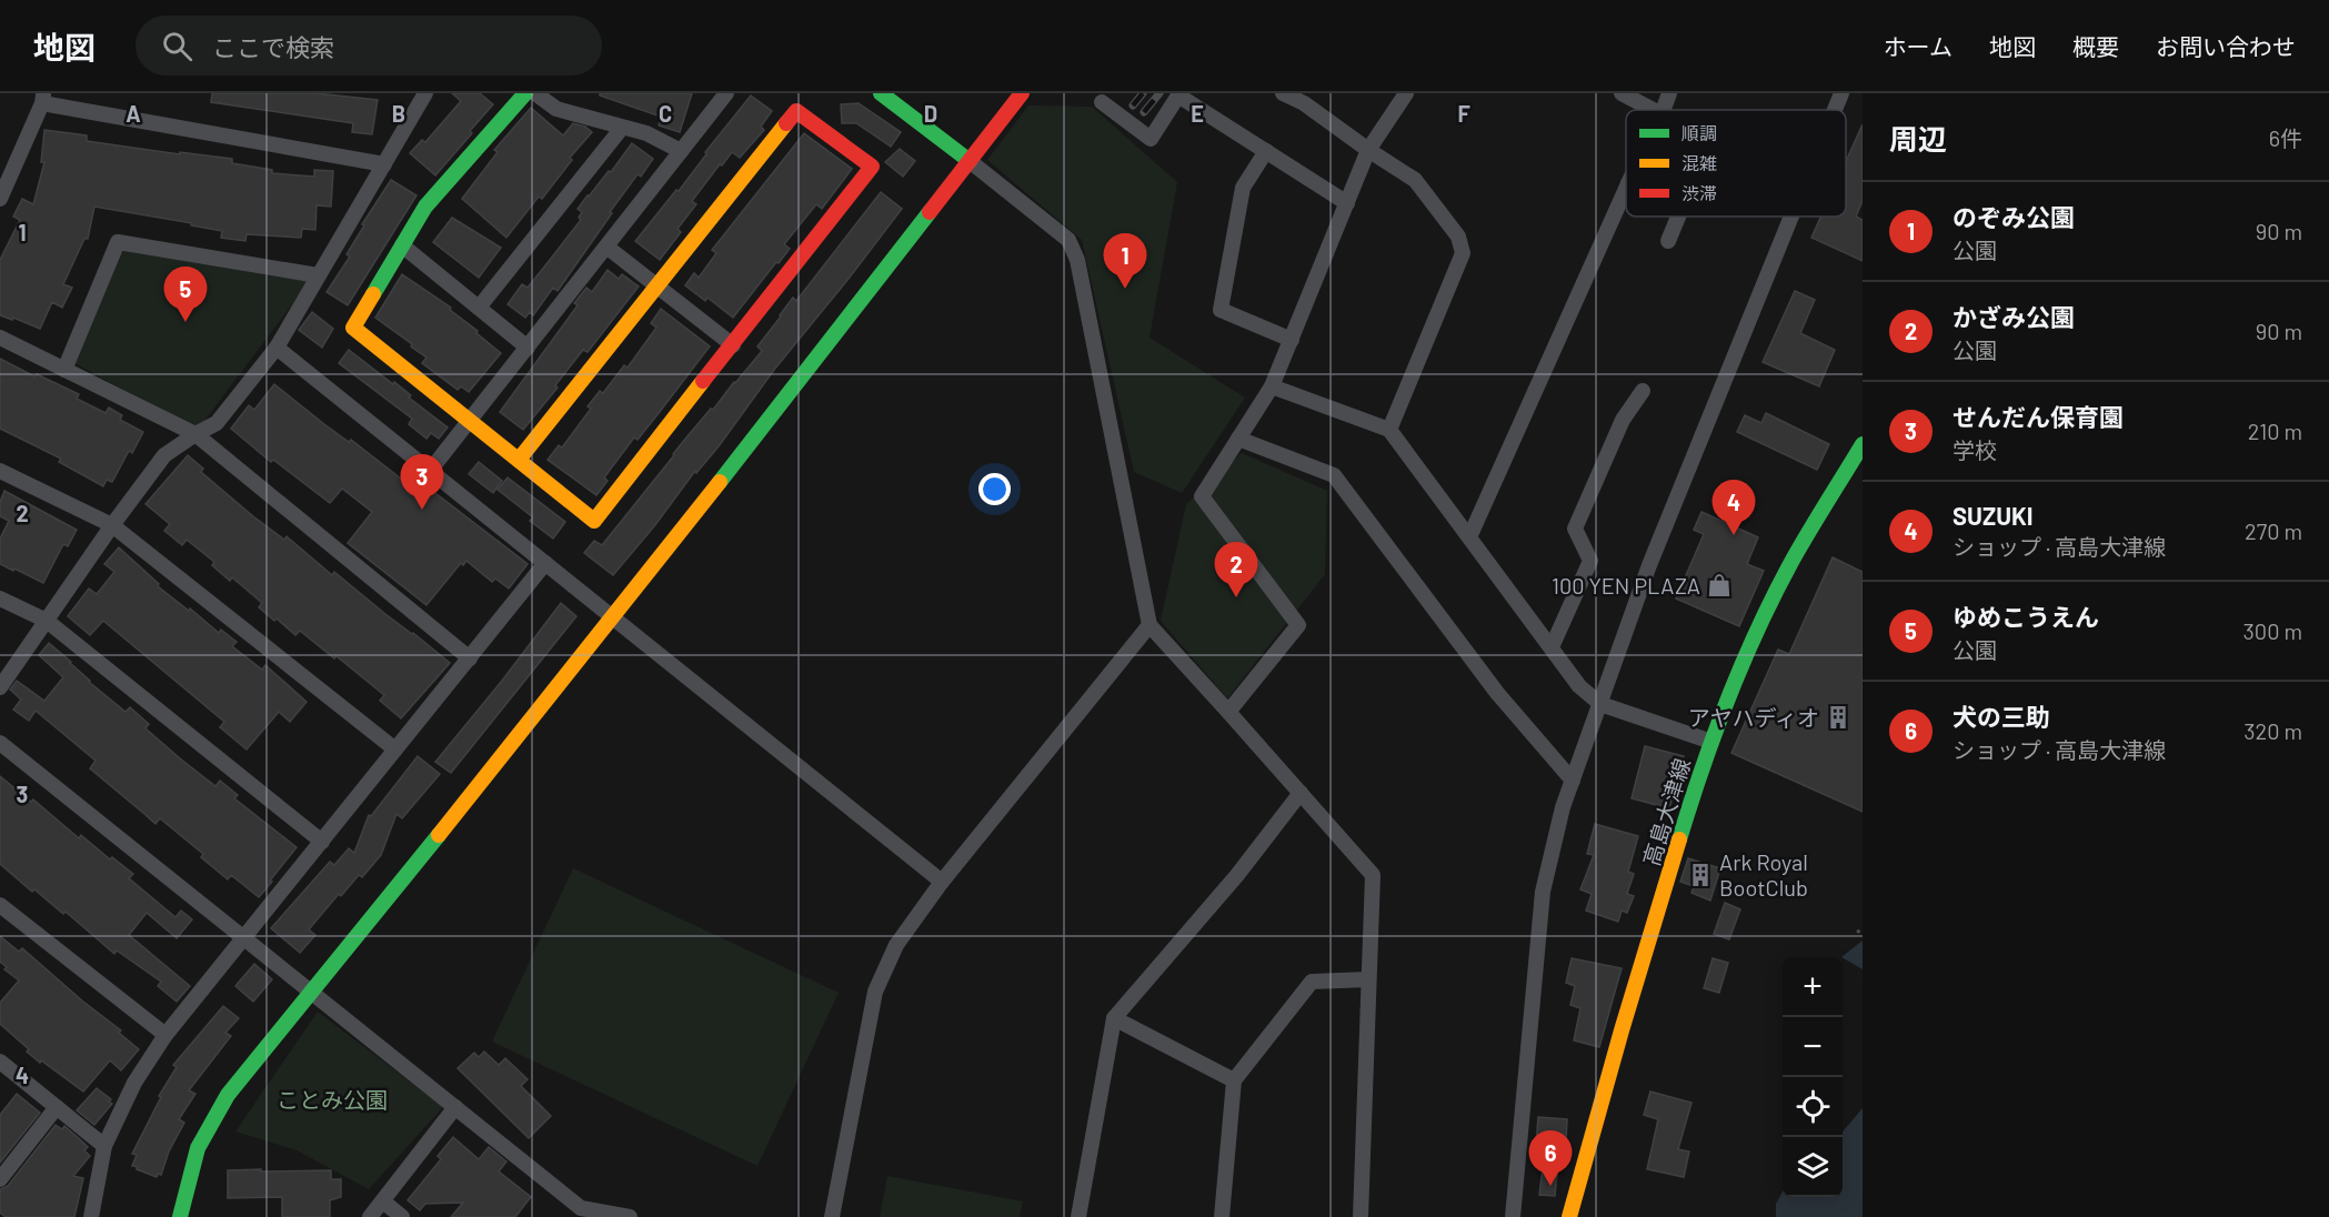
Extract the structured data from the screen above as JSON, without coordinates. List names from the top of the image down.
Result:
{
  "streets": {
    "street": ["高島大津線"]
  },
  "parks": ["ことみ公園"],
  "places": {
    "shop": ["100 YEN PLAZA"],
    "building": ["アヤハディオ", "Ark Royal BootClub"]
  },
  "legend": ["順調", "混雑", "渋滞"],
  "page": {
    "header": "地図",
    "search": "ここで検索",
    "nav": [
      "ホーム",
      "地図",
      "概要",
      "お問い合わせ"
    ],
    "heading": ["周辺", "6件"],
    "list": [
      {
        "mark": "1",
        "name": "のぞみ公園",
        "note": "公園",
        "value": "90 m"
      },
      {
        "mark": "2",
        "name": "かざみ公園",
        "note": "公園",
        "value": "90 m"
      },
      {
        "mark": "3",
        "name": "せんだん保育園",
        "note": "学校",
        "value": "210 m"
      },
      {
        "mark": "4",
        "name": "SUZUKI",
        "note": "ショップ · 高島大津線",
        "value": "270 m"
      },
      {
        "mark": "5",
        "name": "ゆめこうえん",
        "note": "公園",
        "value": "300 m"
      },
      {
        "mark": "6",
        "name": "犬の三助",
        "note": "ショップ · 高島大津線",
        "value": "320 m"
      }
    ],
    "pins": [
      "1",
      "5",
      "3",
      "4",
      "2",
      "6"
    ],
    "map_buttons": ["+", "−"]
  },
  "grid": {
    "columns": [
      "A",
      "B",
      "C",
      "D",
      "E",
      "F"
    ],
    "rows": [
      "1",
      "2",
      "3",
      "4"
    ]
  }
}
